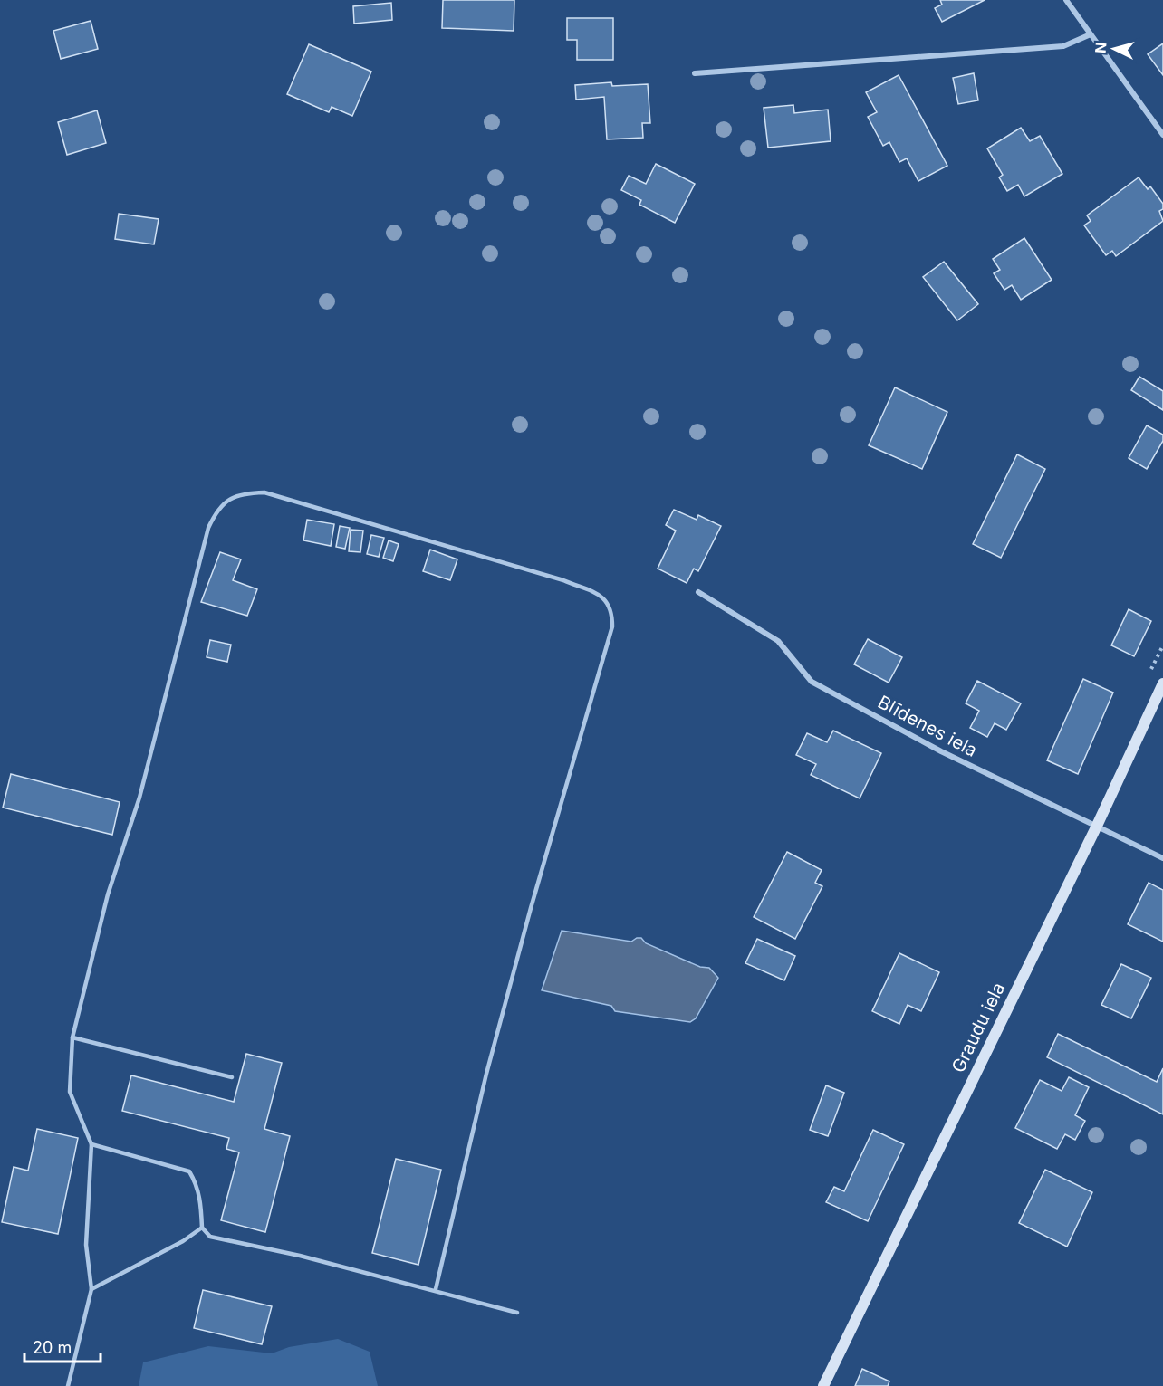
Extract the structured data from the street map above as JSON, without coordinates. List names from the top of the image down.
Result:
{
  "streets": {
    "main road": ["Graudu iela"],
    "street": ["Blīdenes iela"]
  },
  "crossings": [
    ["Blīdenes iela", "Graudu iela"]
  ],
  "scale_bar": "20 m",
  "north": "left"
}
